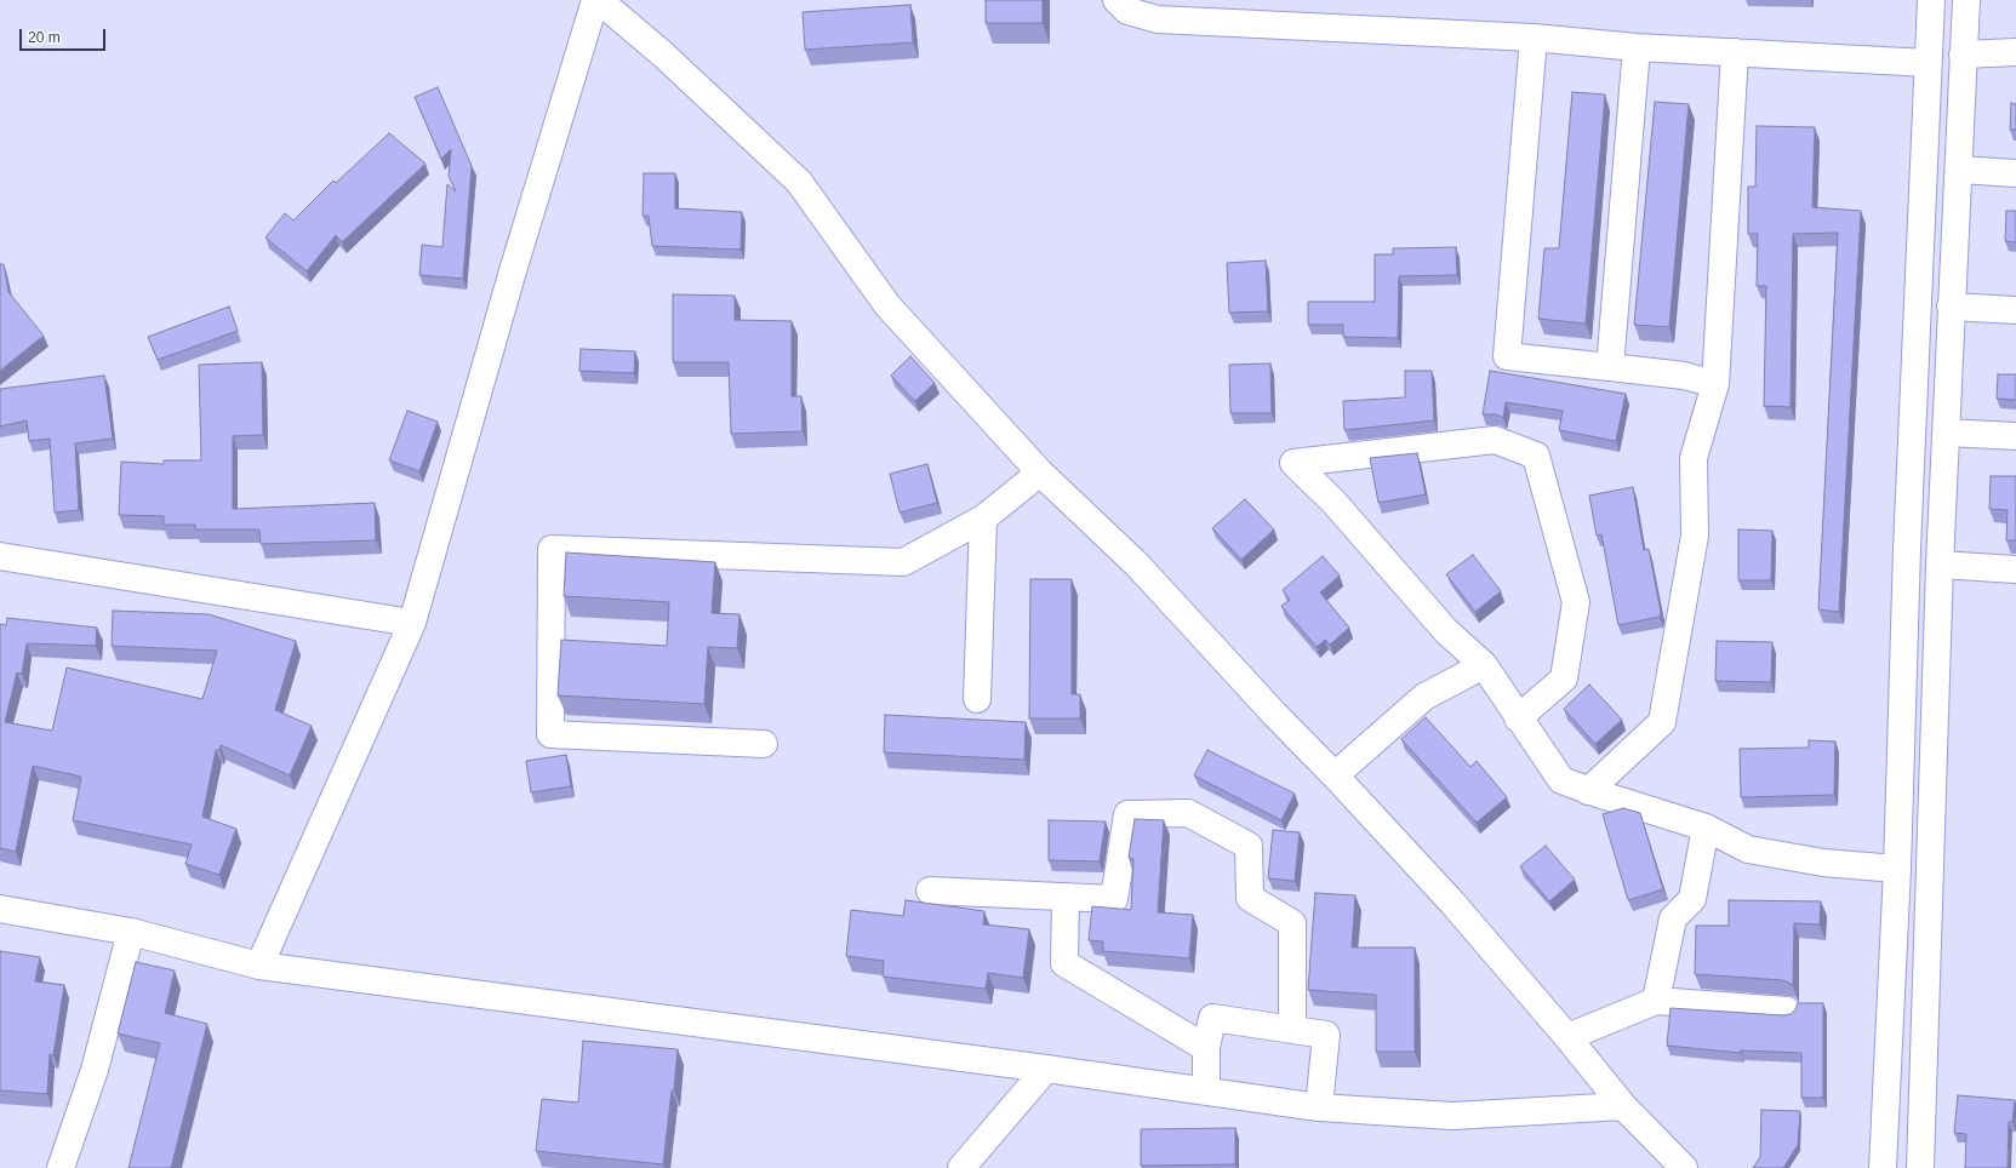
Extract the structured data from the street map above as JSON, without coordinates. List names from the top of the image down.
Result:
{
  "scale_bar": "20 m"
}
